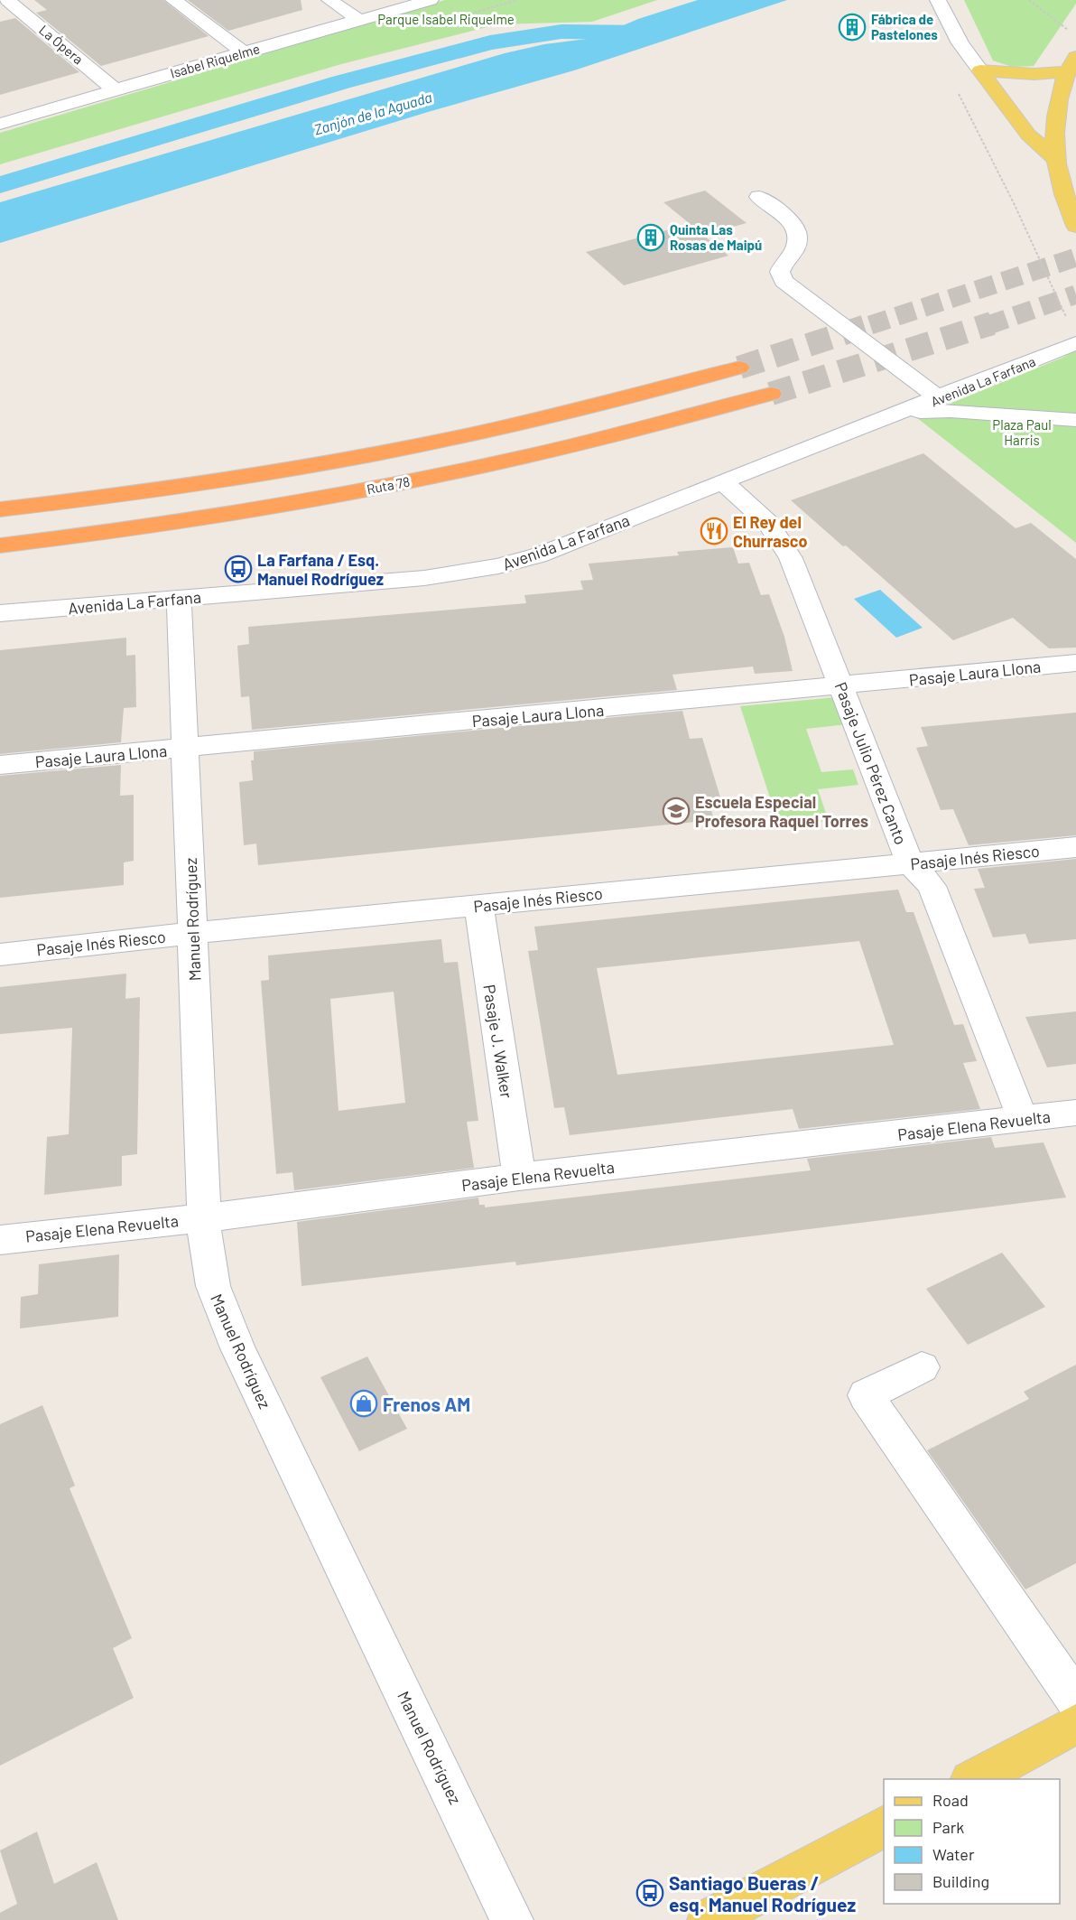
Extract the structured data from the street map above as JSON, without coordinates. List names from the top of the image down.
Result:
{
  "streets": {
    "highway": ["Ruta 78"],
    "street": [
      "La Ópera",
      "Isabel Riquelme",
      "Avenida La Farfana",
      "Pasaje Laura Llona",
      "Pasaje Julio Pérez Canto",
      "Pasaje Inés Riesco",
      "Manuel Rodríguez",
      "Pasaje J. Walker",
      "Pasaje Elena Revuelta"
    ]
  },
  "crossings": [
    ["La Ópera", "Isabel Riquelme"],
    ["Avenida La Farfana", "Pasaje Julio Pérez Canto"],
    ["Avenida La Farfana", "Manuel Rodríguez"],
    ["Pasaje Laura Llona", "Pasaje Julio Pérez Canto"],
    ["Pasaje Laura Llona", "Manuel Rodríguez"],
    ["Pasaje Julio Pérez Canto", "Pasaje Inés Riesco"],
    ["Pasaje Julio Pérez Canto", "Pasaje Elena Revuelta"],
    ["Pasaje Inés Riesco", "Manuel Rodríguez"],
    ["Pasaje Inés Riesco", "Pasaje J. Walker"],
    ["Manuel Rodríguez", "Pasaje Elena Revuelta"],
    ["Pasaje J. Walker", "Pasaje Elena Revuelta"]
  ],
  "water": ["Zanjón de la Aguada"],
  "parks": ["Parque Isabel Riquelme", "Plaza Paul Harris"],
  "places": {
    "building": ["Fábrica de Pastelones", "Quinta Las Rosas de Maipú"],
    "restaurant": ["El Rey del Churrasco"],
    "bus stop": ["La Farfana / Esq. Manuel Rodríguez", "Santiago Bueras / esq. Manuel Rodríguez"],
    "school or university": ["Escuela Especial Profesora Raquel Torres"],
    "shop": ["Frenos AM"]
  },
  "legend": [
    "Road",
    "Park",
    "Water",
    "Building"
  ]
}
